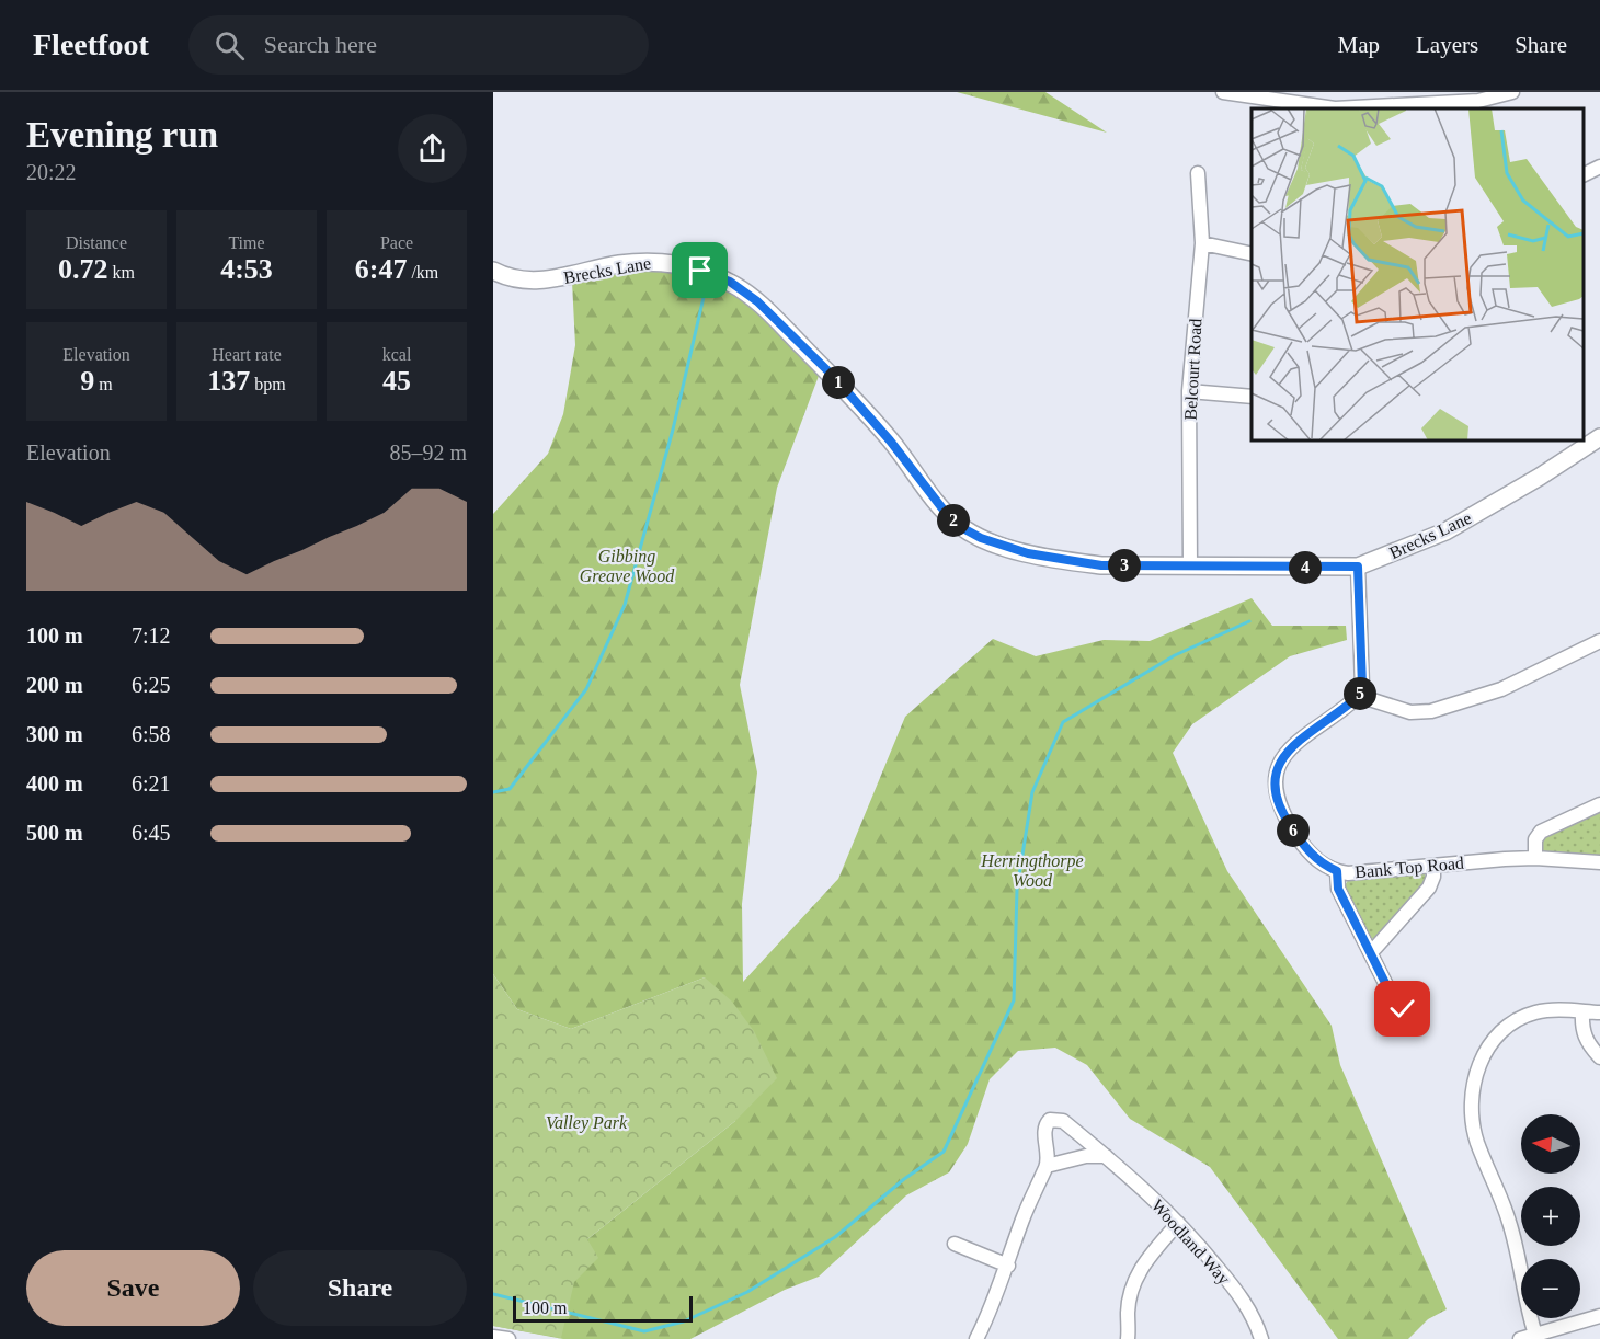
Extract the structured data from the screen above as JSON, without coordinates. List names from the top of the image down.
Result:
{
  "streets": {
    "street": [
      "Brecks Lane",
      "Belcourt Road",
      "Bank Top Road",
      "Woodland Way"
    ]
  },
  "crossings": [
    ["Brecks Lane", "Belcourt Road"]
  ],
  "parks": ["Gibbing Greave Wood", "Herringthorpe Wood", "Valley Park"],
  "scale_bar": "100 m",
  "north": "left",
  "page": {
    "header": "Fleetfoot",
    "search": "Search here",
    "nav": ["Map", "Layers", "Share"],
    "heading": ["Evening run", "20:22"],
    "stats": [
      ["Distance", "0.72 km"],
      ["Time", "4:53"],
      ["Pace", "6:47 /km"],
      ["Elevation", "9 m"],
      ["Heart rate", "137 bpm"],
      ["kcal", "45"]
    ],
    "pins": [
      "1",
      "2",
      "3",
      "4",
      "5",
      "6"
    ],
    "chart": ["Elevation", "85–92 m"],
    "list": [
      {
        "name": "100 m",
        "note": "7:12"
      },
      {
        "name": "200 m",
        "note": "6:25"
      },
      {
        "name": "300 m",
        "note": "6:58"
      },
      {
        "name": "400 m",
        "note": "6:21"
      },
      {
        "name": "500 m",
        "note": "6:45"
      }
    ],
    "map_buttons": ["+", "−"],
    "buttons": ["Save", "Share"],
    "scale": "100 m"
  }
}
